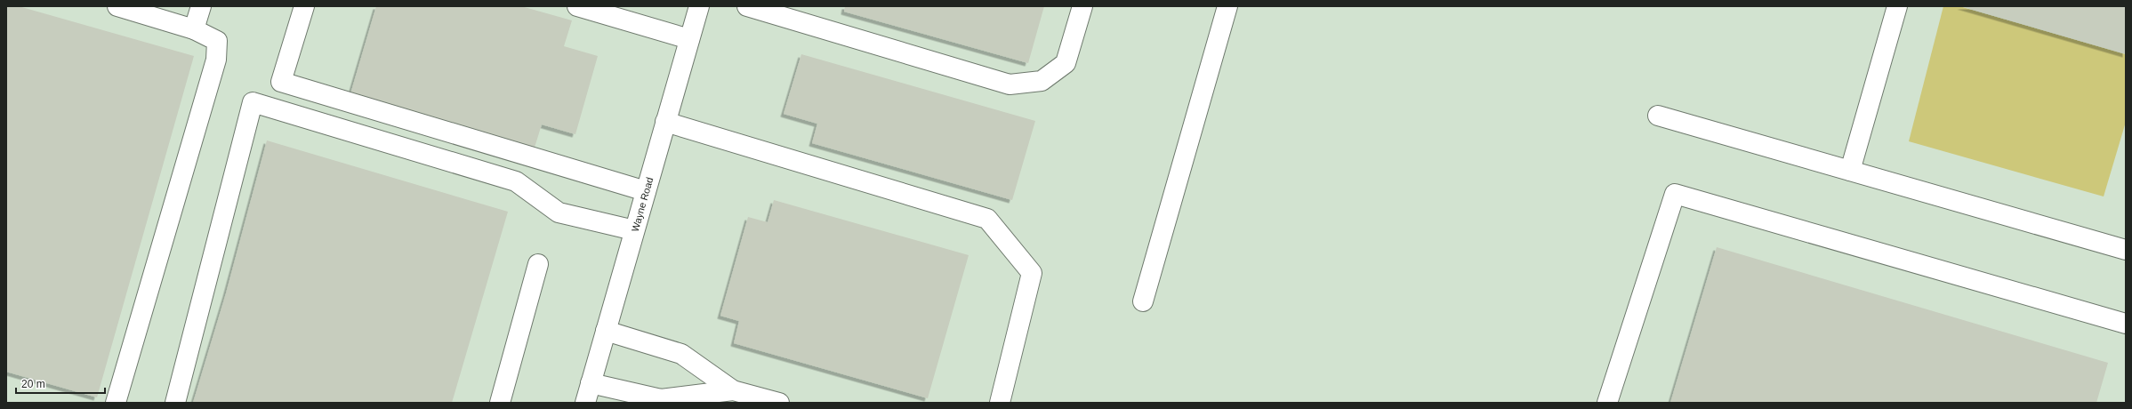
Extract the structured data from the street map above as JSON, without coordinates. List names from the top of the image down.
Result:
{
  "streets": {
    "street": ["Wayne Road"]
  },
  "scale_bar": "20 m"
}
